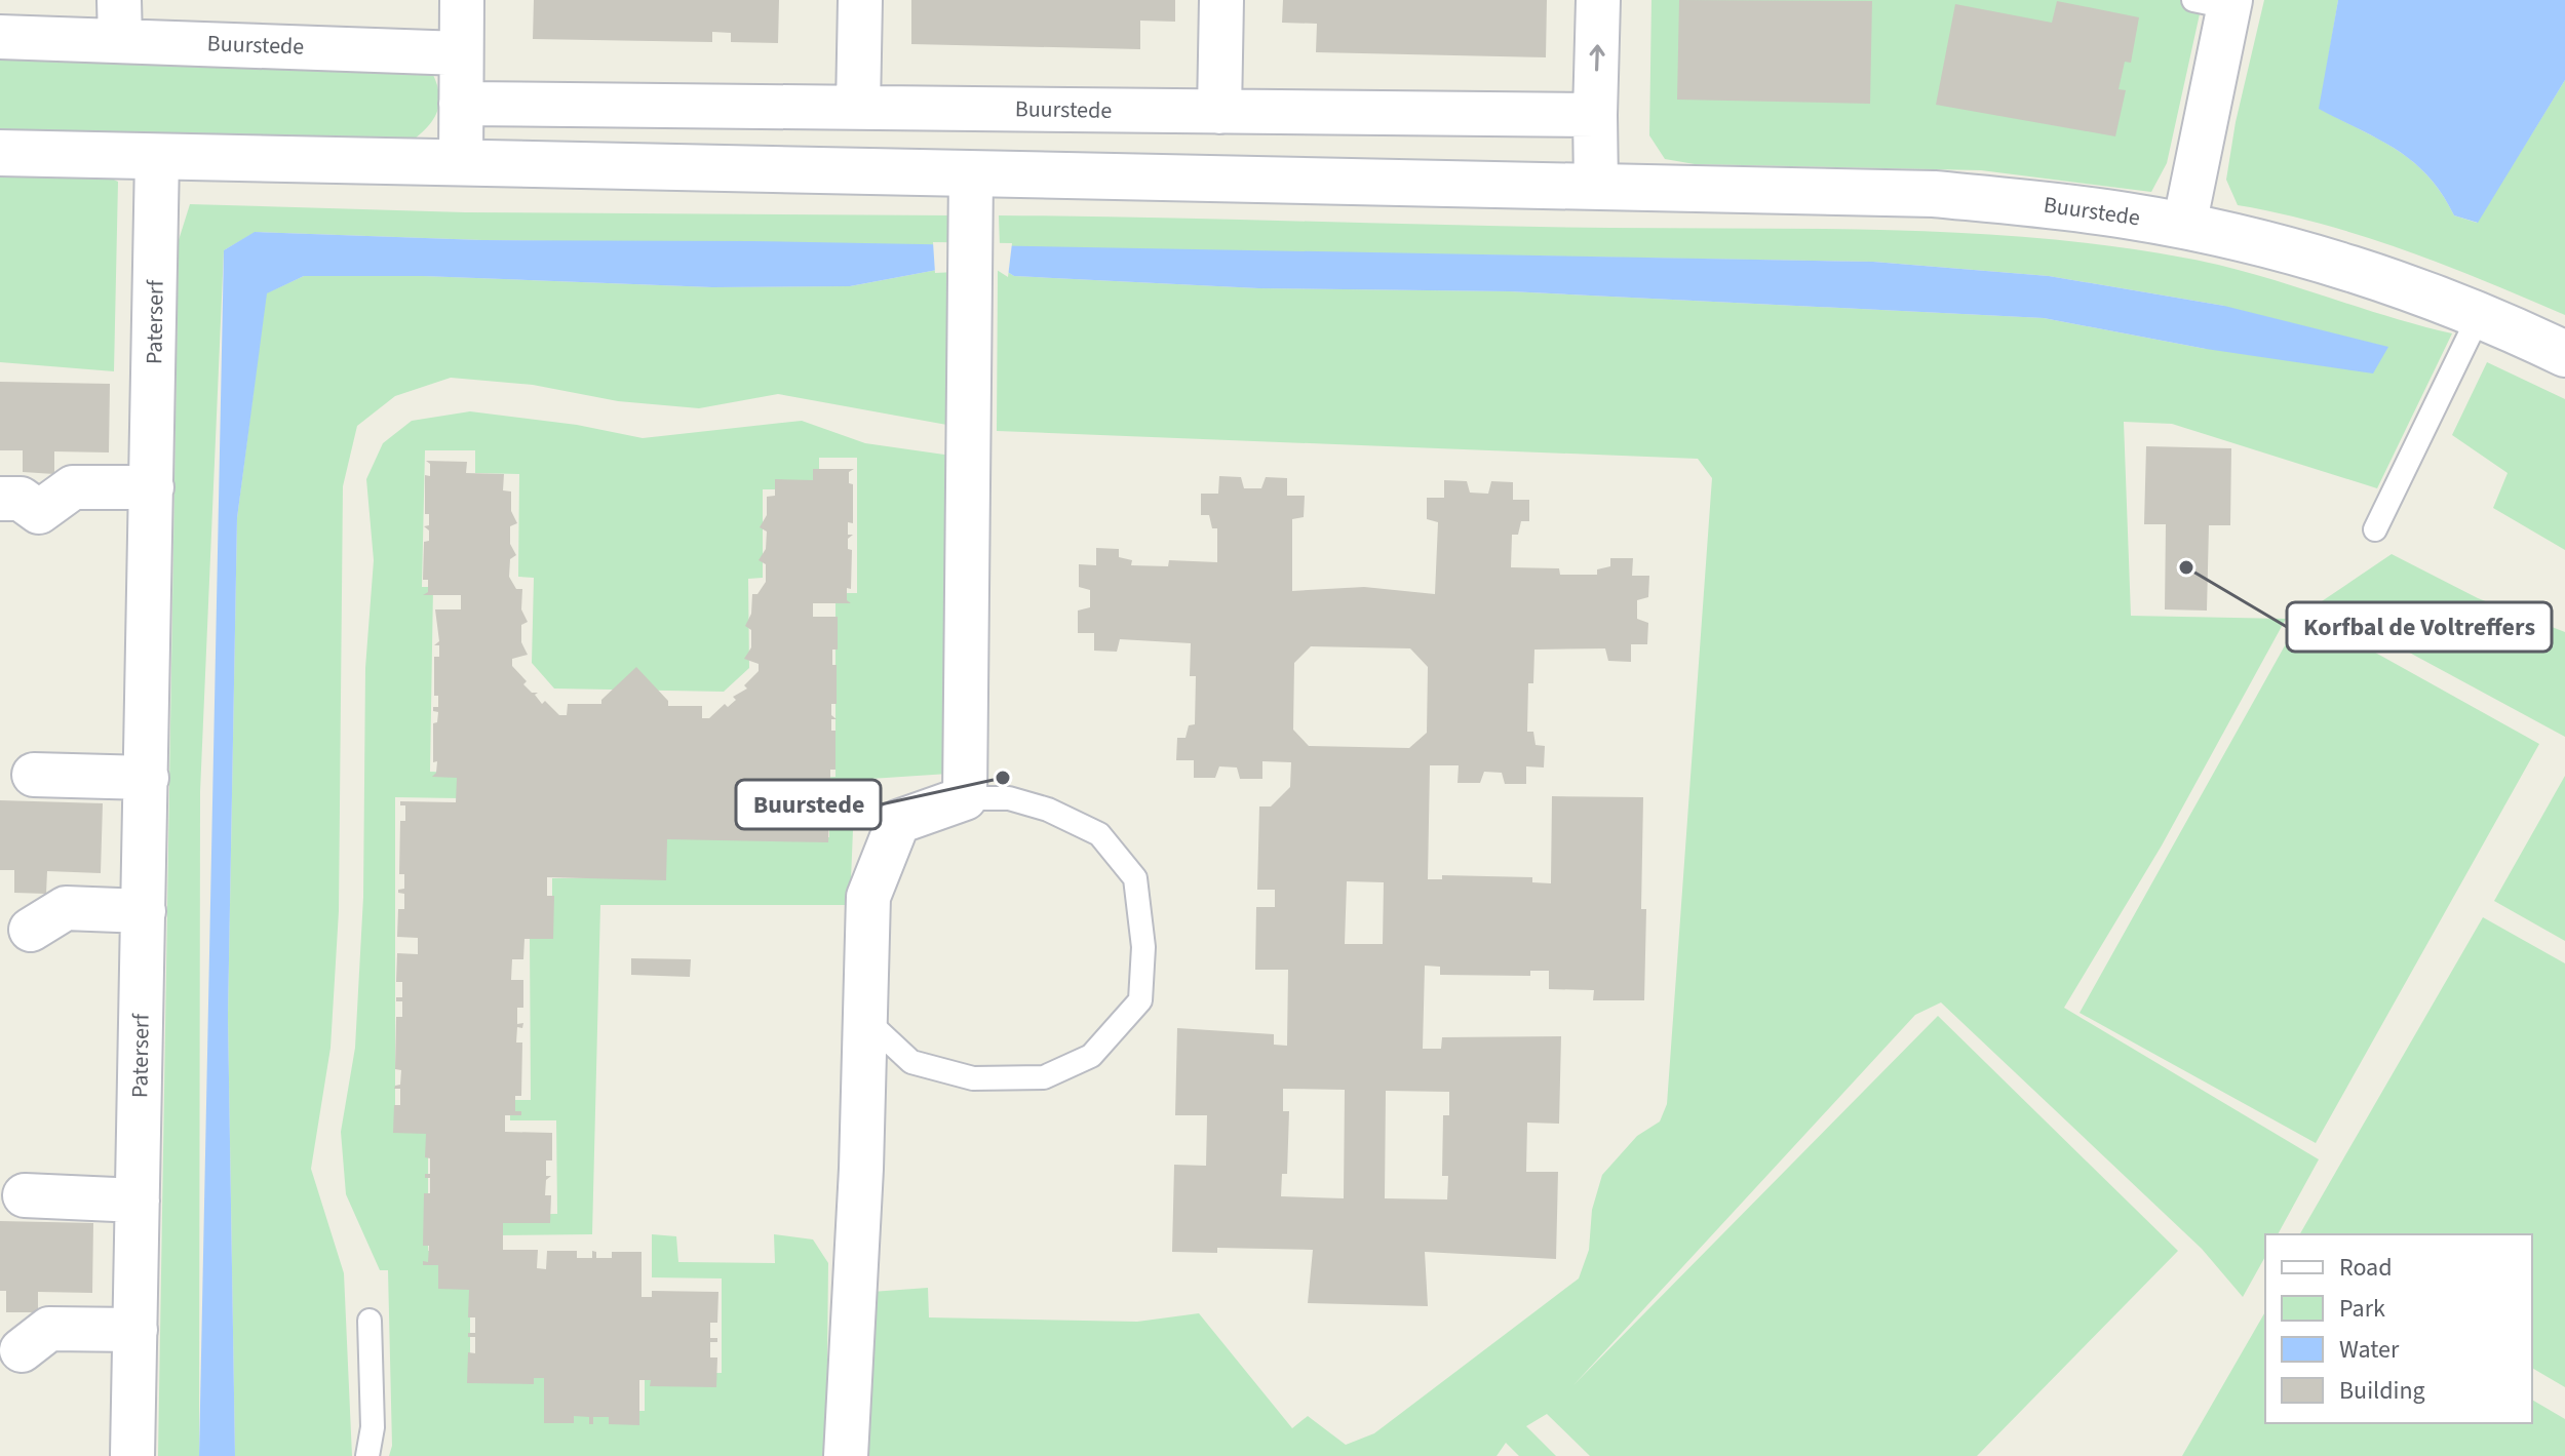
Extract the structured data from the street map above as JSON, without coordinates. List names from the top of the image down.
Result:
{
  "streets": {
    "street": ["Buurstede", "Paterserf"]
  },
  "crossings": [
    ["Buurstede", "Paterserf"]
  ],
  "places": ["Korfbal de Voltreffers", "Buurstede"],
  "legend": [
    "Road",
    "Park",
    "Water",
    "Building"
  ]
}
